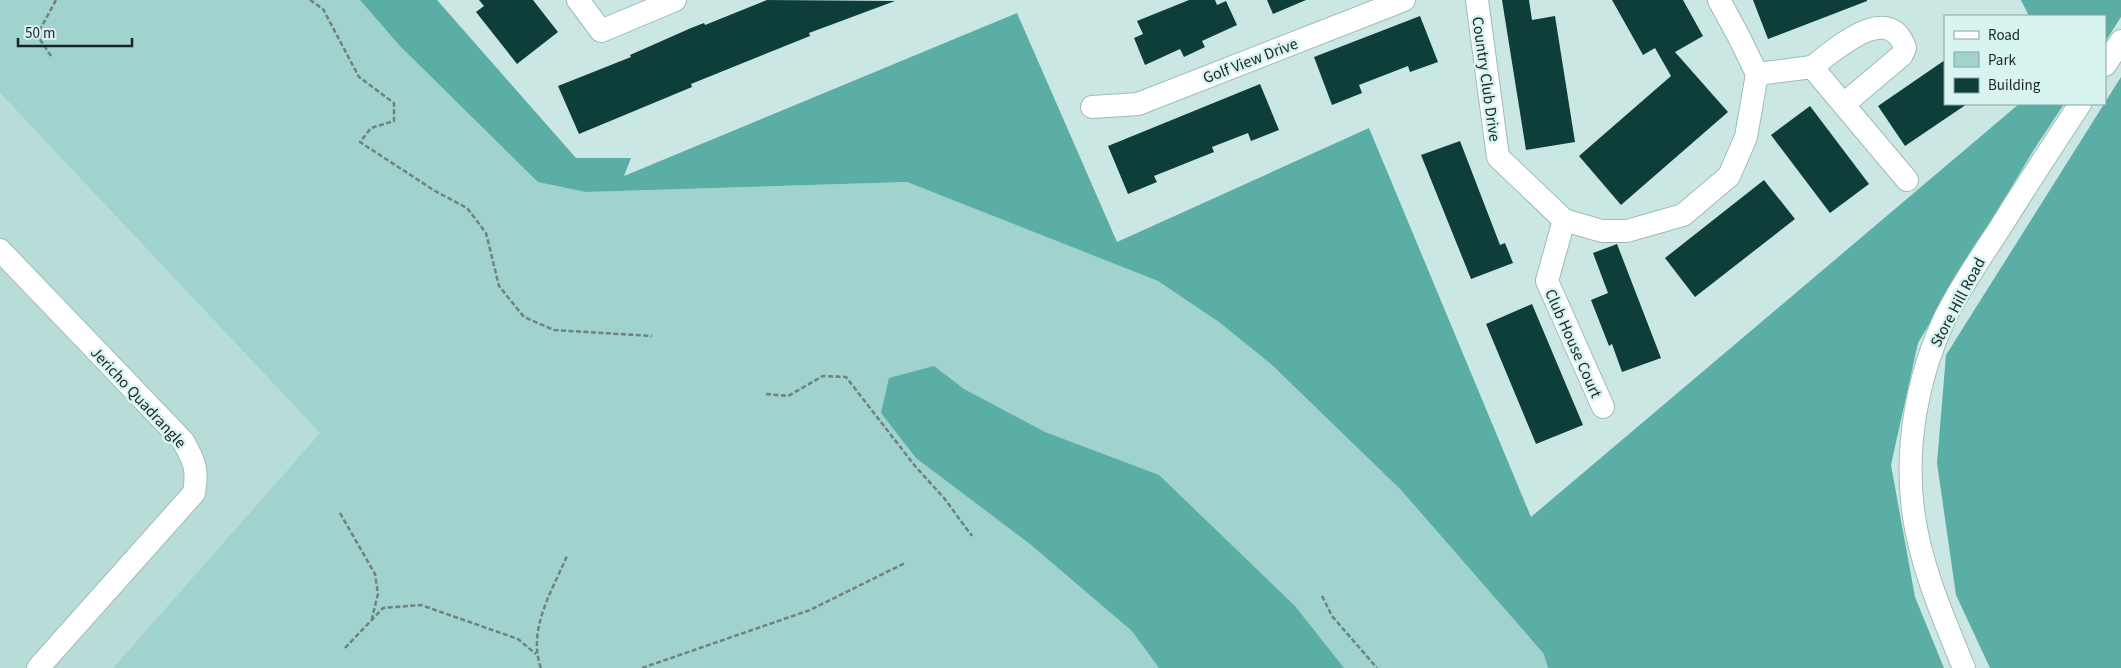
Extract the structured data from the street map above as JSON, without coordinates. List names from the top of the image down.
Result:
{
  "streets": {
    "street": [
      "Golf View Drive",
      "Country Club Drive",
      "Store Hill Road",
      "Club House Court",
      "Jericho Quadrangle"
    ]
  },
  "crossings": [
    ["Country Club Drive", "Club House Court"]
  ],
  "legend": ["Road", "Park", "Building"],
  "scale_bar": "50 m"
}
